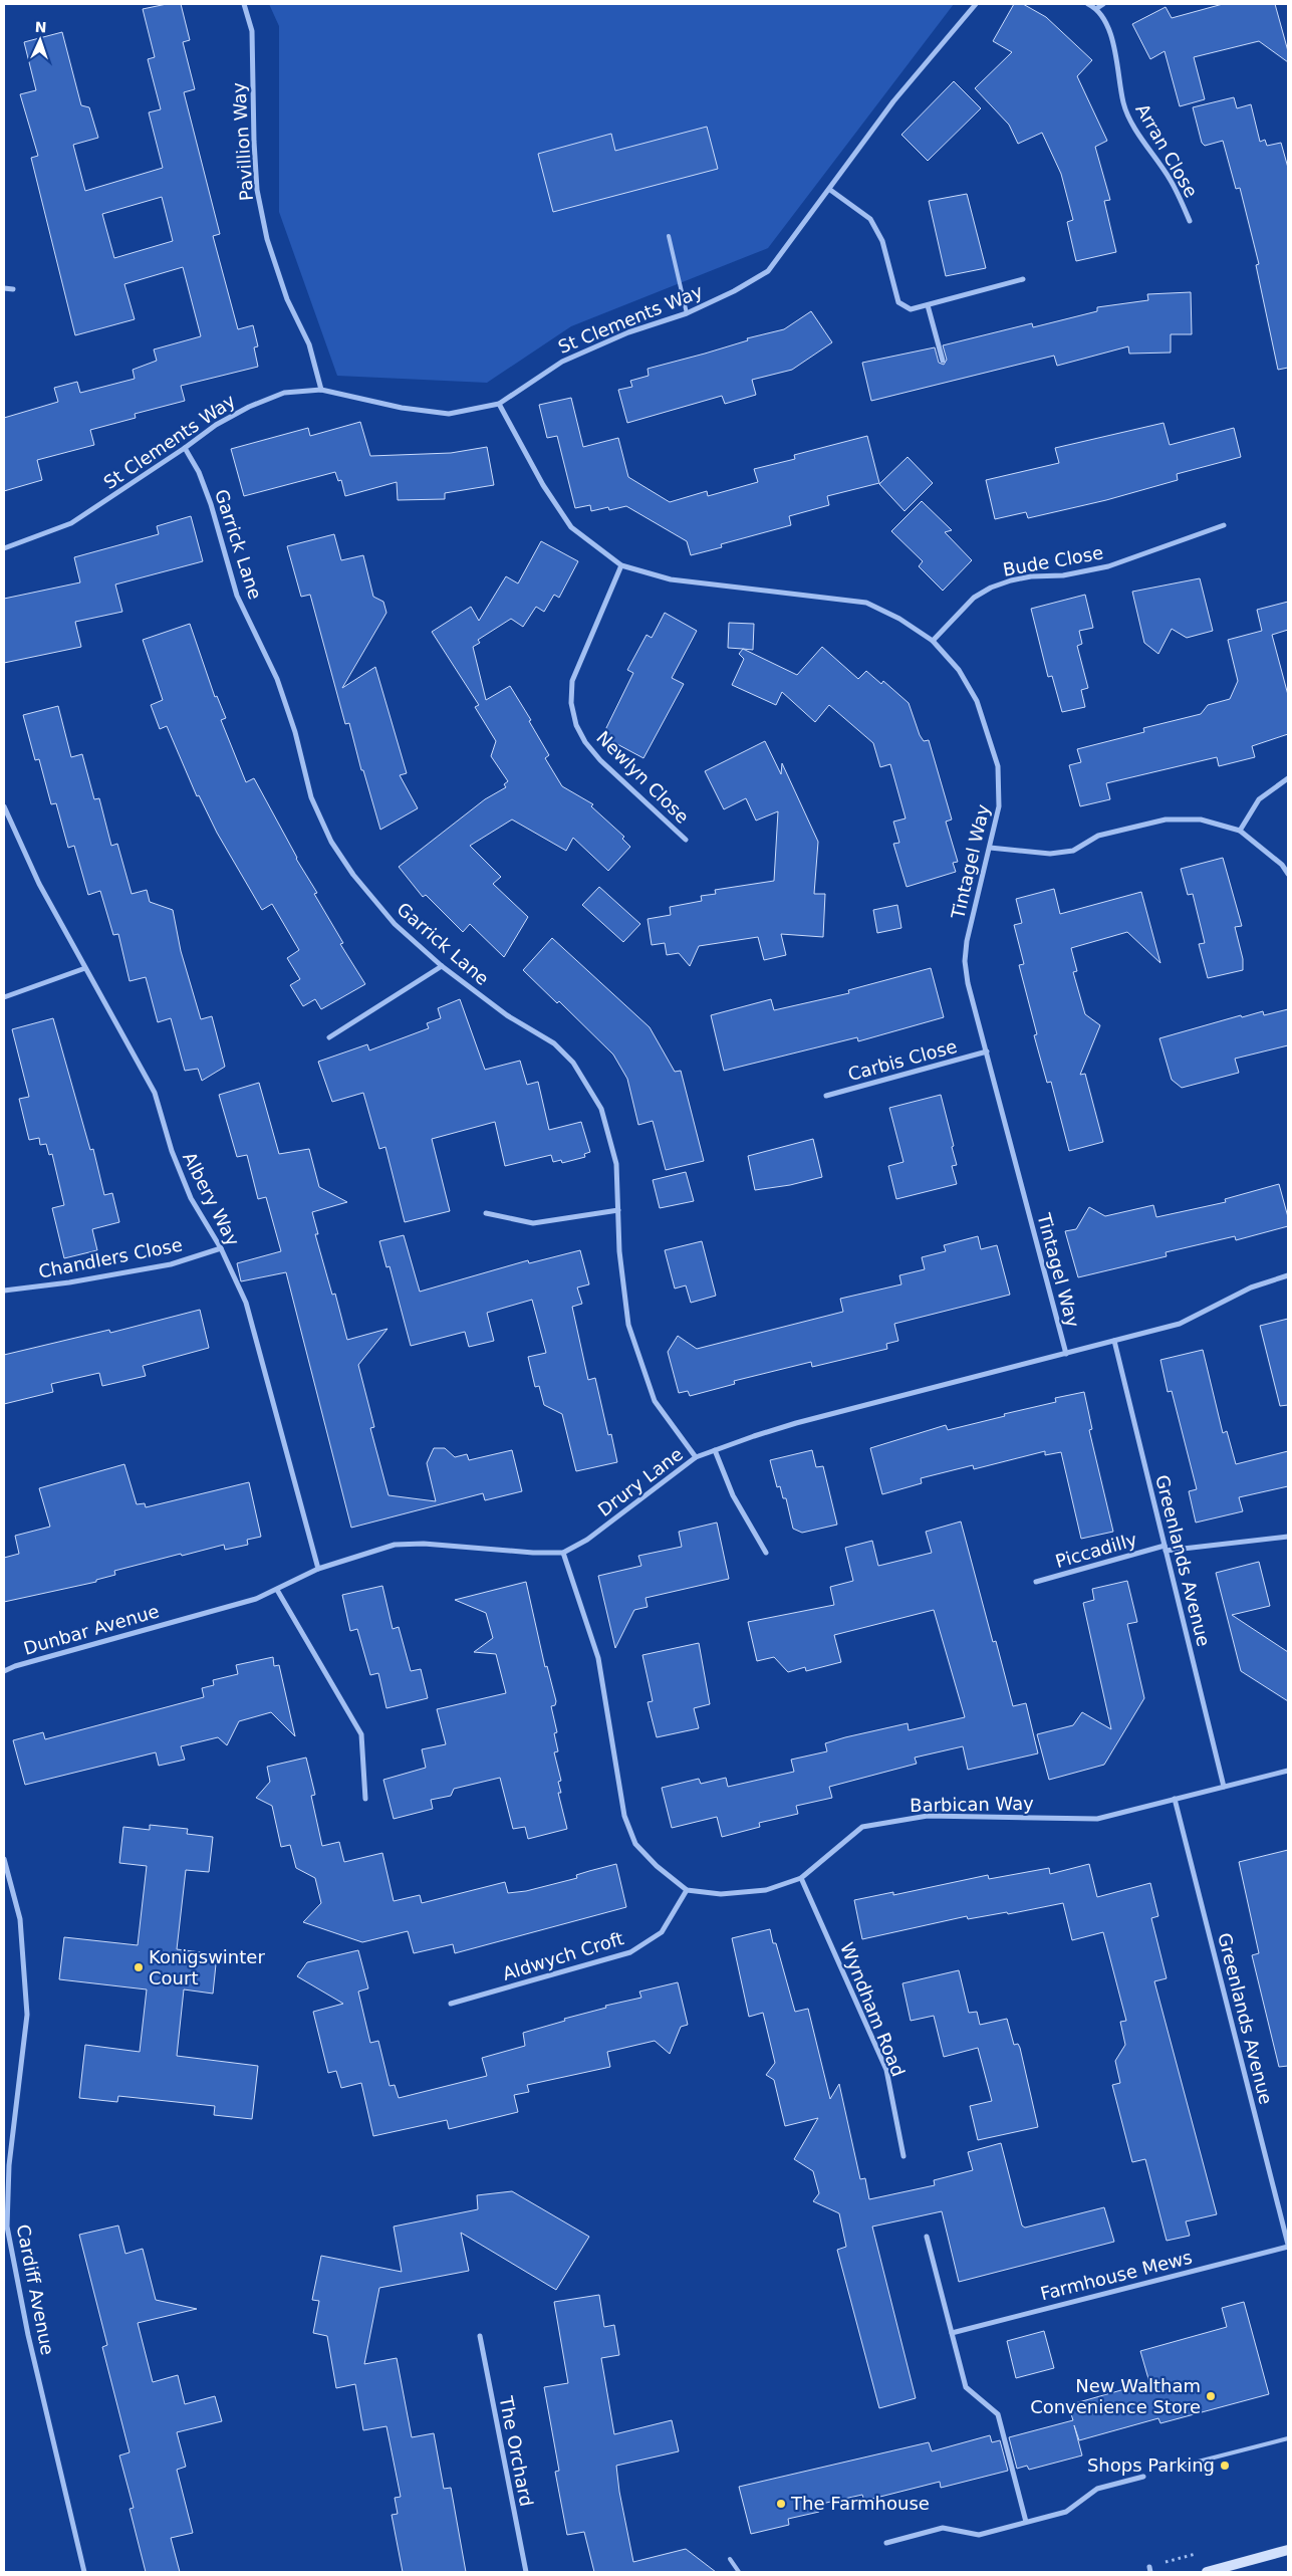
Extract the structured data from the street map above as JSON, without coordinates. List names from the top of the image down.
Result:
{
  "streets": {
    "street": [
      "Pavillion Way",
      "Arran Close",
      "St Clements Way",
      "Garrick Lane",
      "Bude Close",
      "Newlyn Close",
      "Tintagel Way",
      "Carbis Close",
      "Albery Way",
      "Chandlers Close",
      "Drury Lane",
      "Piccadilly",
      "Greenlands Avenue",
      "Dunbar Avenue",
      "Barbican Way",
      "Aldwych Croft",
      "Wyndham Road",
      "Farmhouse Mews",
      "Cardiff Avenue",
      "The Orchard"
    ]
  },
  "crossings": [
    ["Pavillion Way", "St Clements Way"],
    ["St Clements Way", "Garrick Lane"],
    ["St Clements Way", "Tintagel Way"],
    ["Garrick Lane", "Drury Lane"],
    ["Bude Close", "Tintagel Way"],
    ["Newlyn Close", "Tintagel Way"],
    ["Tintagel Way", "Carbis Close"],
    ["Tintagel Way", "Drury Lane"],
    ["Albery Way", "Chandlers Close"],
    ["Albery Way", "Drury Lane"],
    ["Drury Lane", "Greenlands Avenue"],
    ["Drury Lane", "Dunbar Avenue"],
    ["Piccadilly", "Greenlands Avenue"],
    ["Greenlands Avenue", "Barbican Way"],
    ["Greenlands Avenue", "Farmhouse Mews"],
    ["Barbican Way", "Aldwych Croft"],
    ["Barbican Way", "Wyndham Road"]
  ],
  "places": [
    "Konigswinter Court",
    "New Waltham Convenience Store",
    "Shops Parking",
    "The Farmhouse"
  ],
  "north": "top"
}
